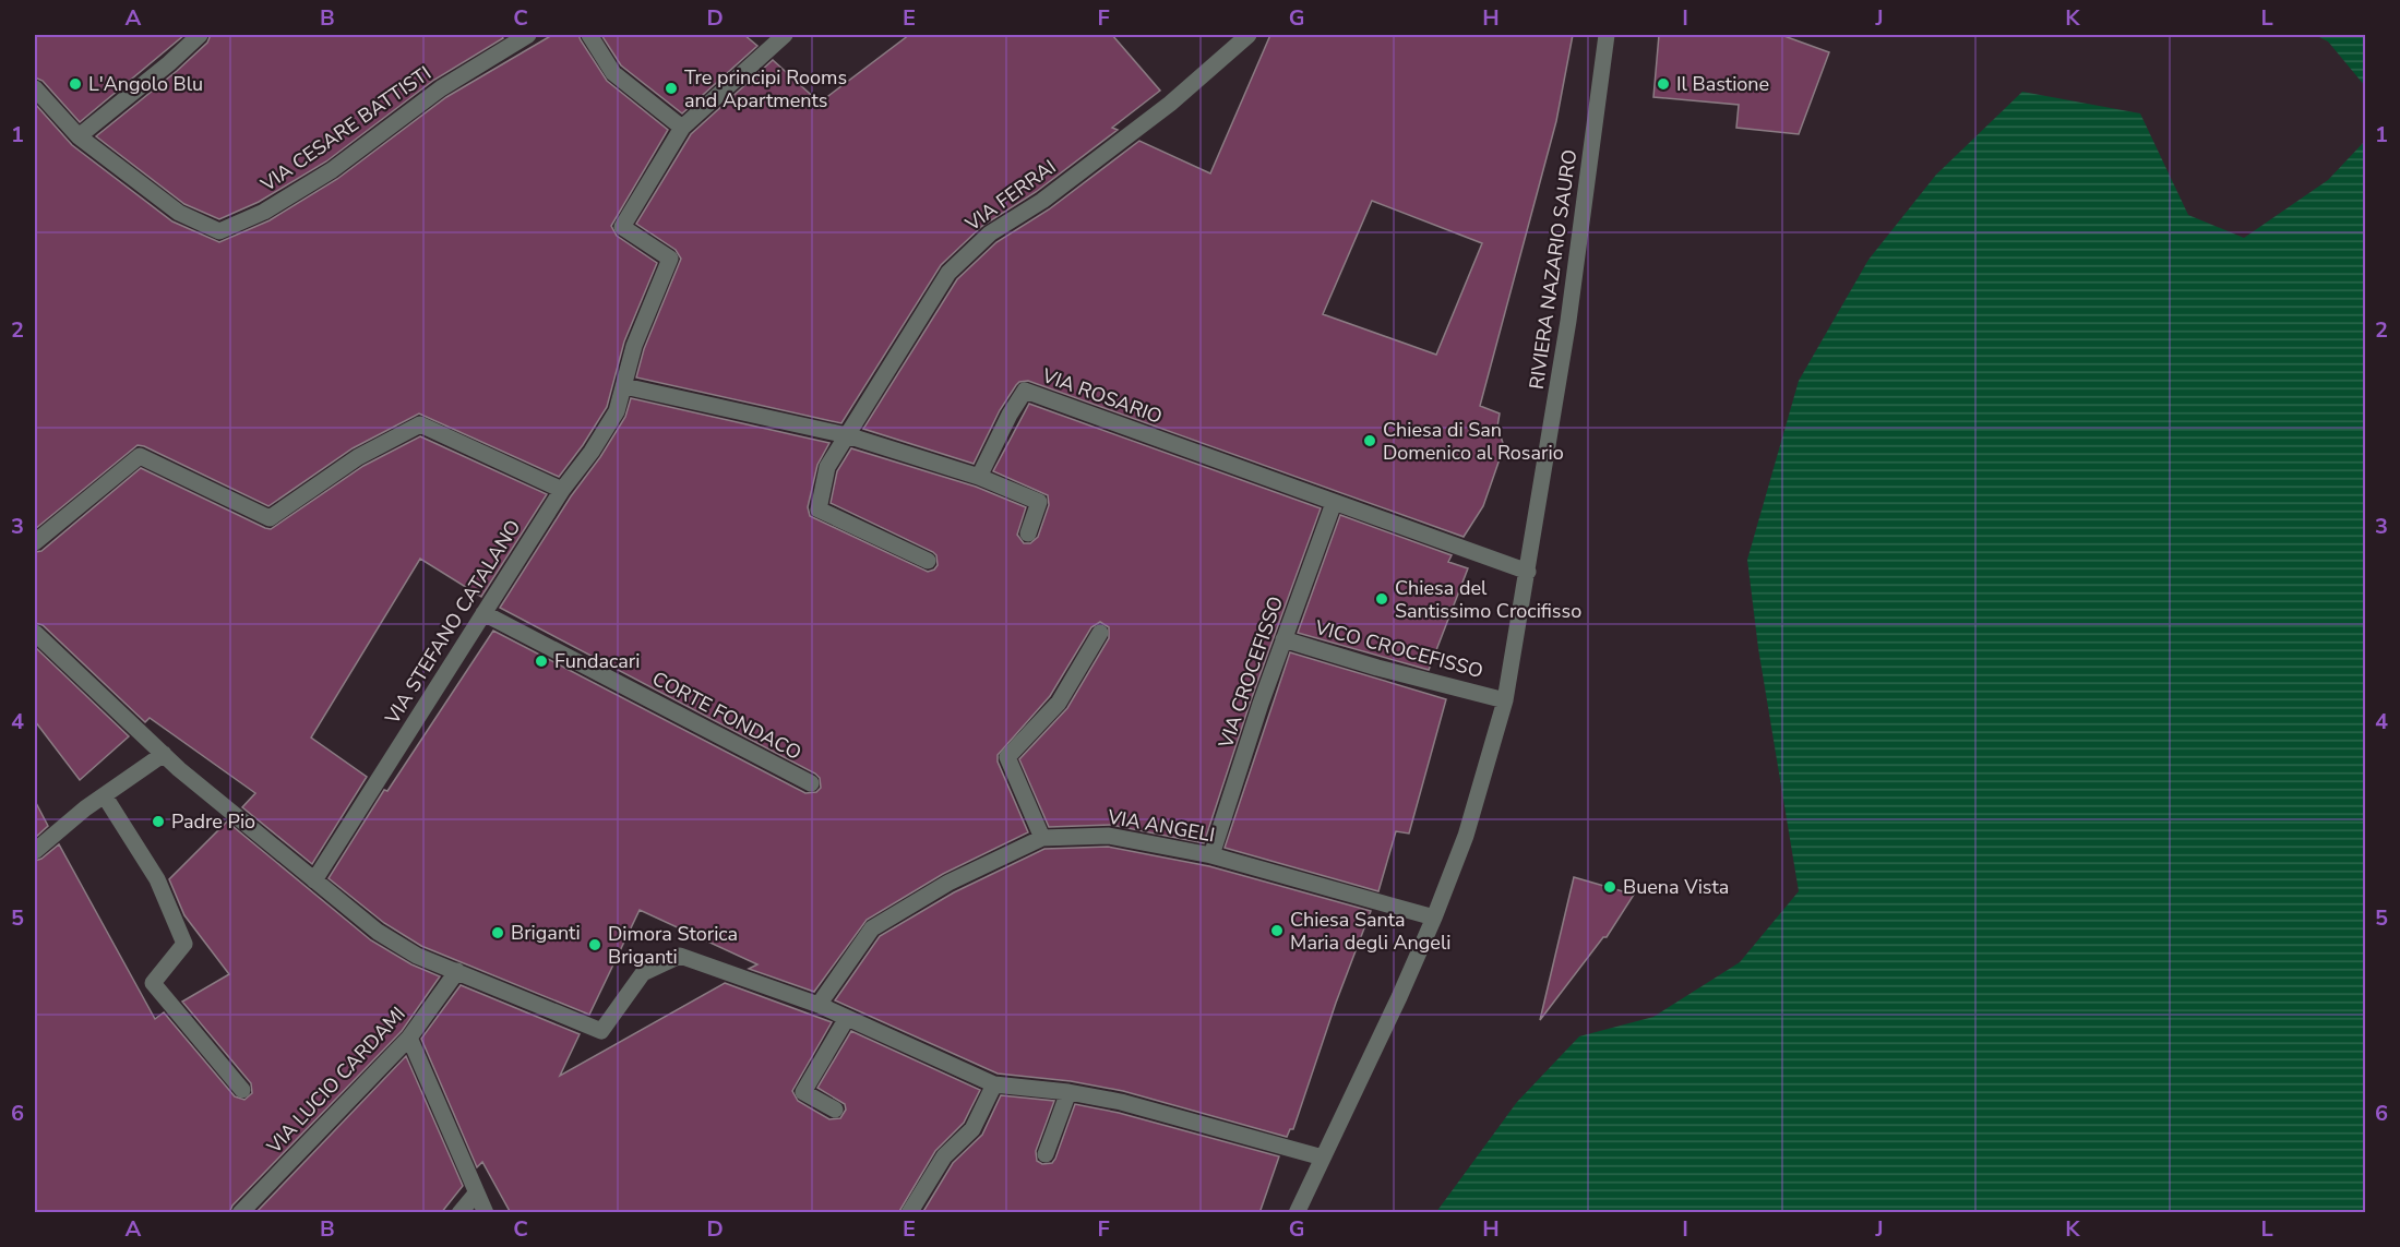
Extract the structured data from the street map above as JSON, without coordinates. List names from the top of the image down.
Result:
{
  "streets": {
    "street": [
      "VIA CESARE BATTISTI",
      "VIA FERRAI",
      "RIVIERA NAZARIO SAURO",
      "VIA ROSARIO",
      "VIA STEFANO CATALANO",
      "VICO CROCEFISSO",
      "VIA CROCEFISSO",
      "CORTE FONDACO",
      "VIA ANGELI",
      "VIA LUCIO CARDAMI"
    ]
  },
  "crossings": [
    ["RIVIERA NAZARIO SAURO", "VIA ROSARIO"],
    ["RIVIERA NAZARIO SAURO", "VICO CROCEFISSO"],
    ["RIVIERA NAZARIO SAURO", "VIA ANGELI"],
    ["VIA ROSARIO", "VIA CROCEFISSO"],
    ["VIA STEFANO CATALANO", "CORTE FONDACO"],
    ["VICO CROCEFISSO", "VIA CROCEFISSO"],
    ["VIA CROCEFISSO", "VIA ANGELI"]
  ],
  "places": [
    "L'Angolo Blu",
    "Il Bastione",
    "Tre principi Rooms and Apartments",
    "Chiesa di San Domenico al Rosario",
    "Chiesa del Santissimo Crocifisso",
    "Fundacari",
    "Padre Pio",
    "Buena Vista",
    "Chiesa Santa Maria degli Angeli",
    "Briganti",
    "Dimora Storica Briganti"
  ],
  "grid": {
    "columns": [
      "A",
      "B",
      "C",
      "D",
      "E",
      "F",
      "G",
      "H",
      "I",
      "J",
      "K",
      "L"
    ],
    "rows": [
      "1",
      "2",
      "3",
      "4",
      "5",
      "6"
    ]
  }
}
